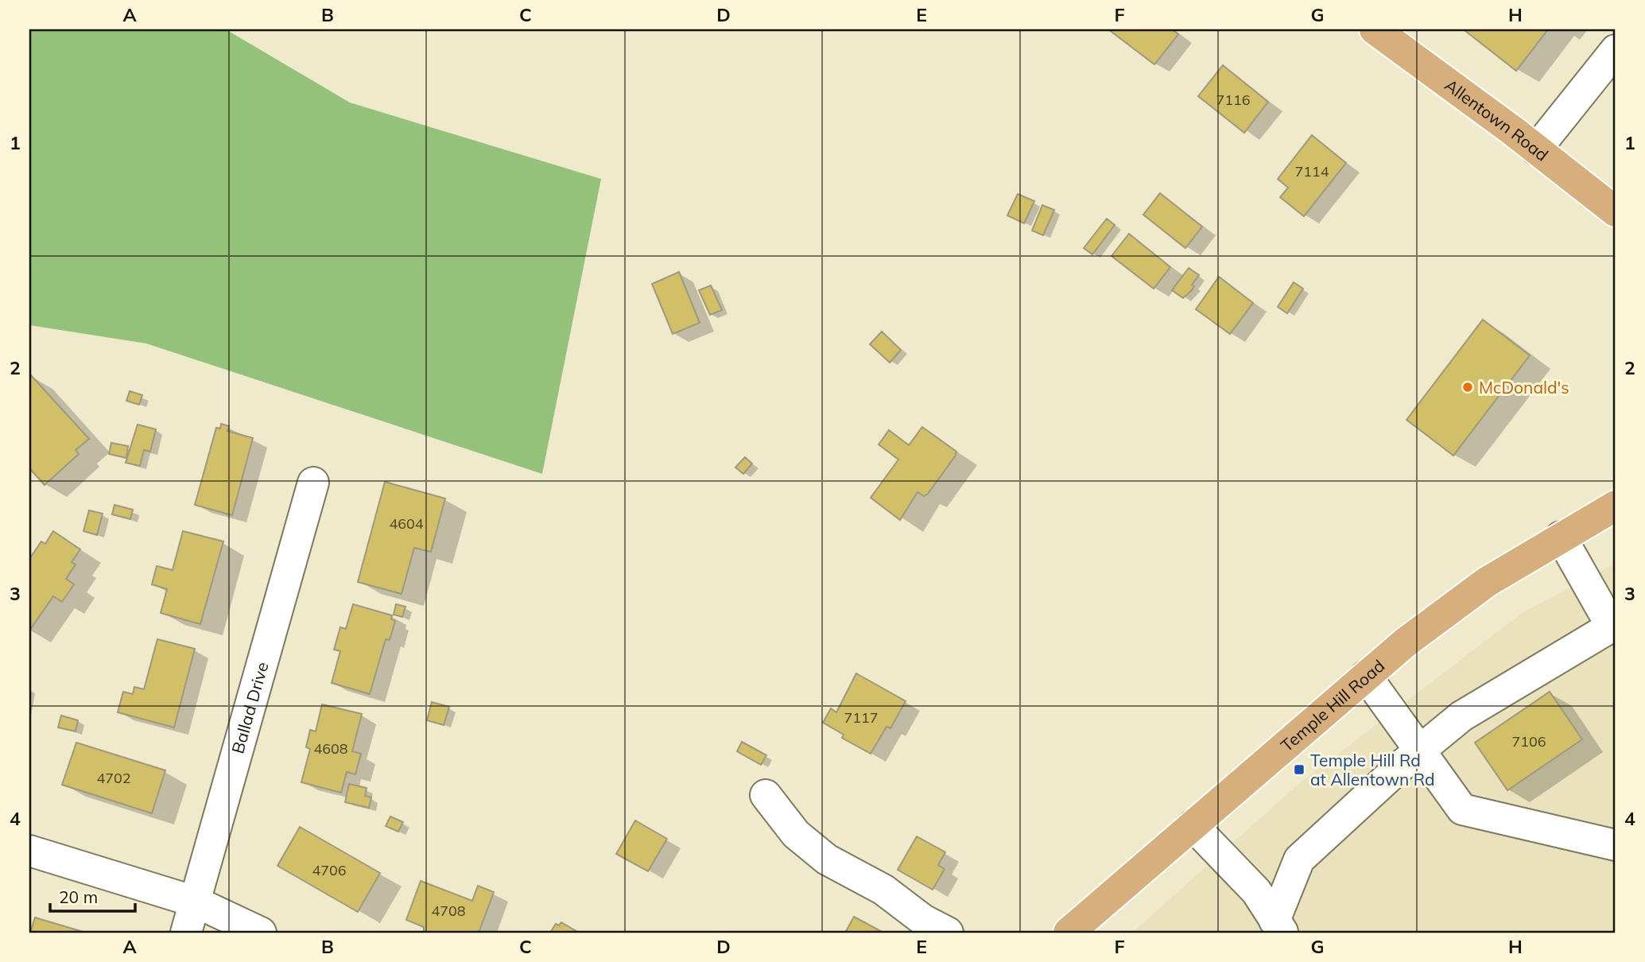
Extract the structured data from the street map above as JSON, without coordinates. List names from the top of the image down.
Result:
{
  "streets": {
    "main road": ["Allentown Road", "Temple Hill Road"],
    "street": ["Ballad Drive"]
  },
  "places": {
    "other": ["McDonald's"],
    "transit": ["Temple Hill Rd at Allentown Rd"]
  },
  "house_numbers": [
    "7116",
    "7114",
    "4604",
    "7117",
    "7106",
    "4608",
    "4702",
    "4706",
    "4708"
  ],
  "scale_bar": "20 m",
  "grid": {
    "columns": [
      "A",
      "B",
      "C",
      "D",
      "E",
      "F",
      "G",
      "H"
    ],
    "rows": [
      "1",
      "2",
      "3",
      "4"
    ]
  }
}
